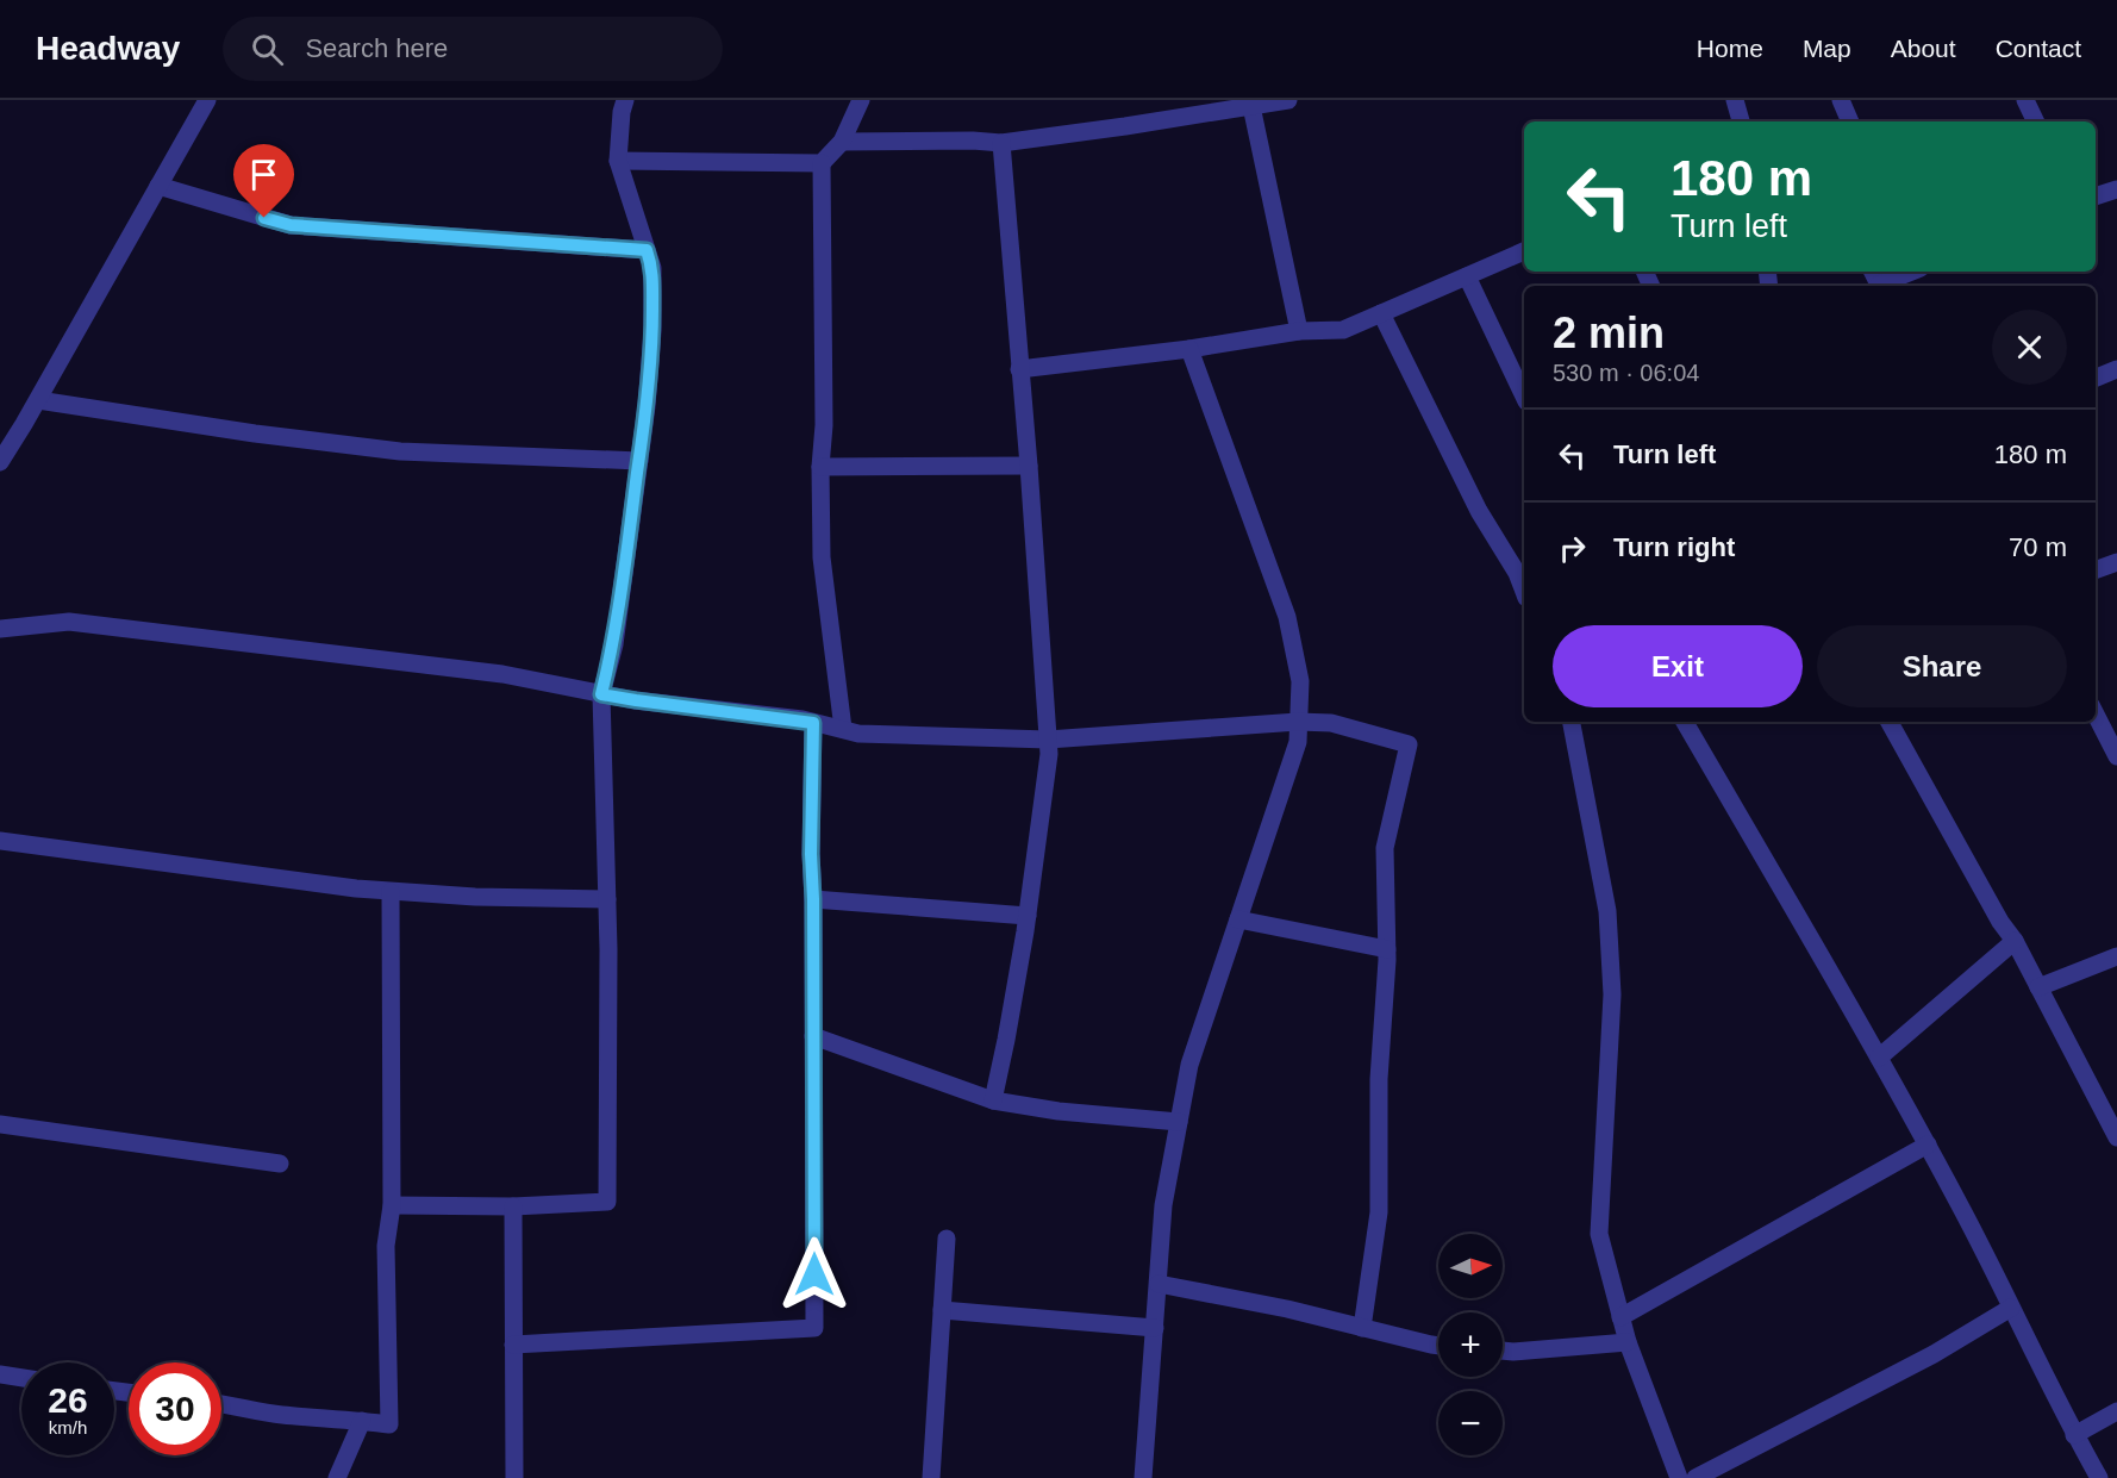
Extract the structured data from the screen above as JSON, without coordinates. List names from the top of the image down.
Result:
{
  "north": "right",
  "page": {
    "header": "Headway",
    "search": "Search here",
    "nav": [
      "Home",
      "Map",
      "About",
      "Contact"
    ],
    "turn": ["180 m", "Turn left"],
    "heading": ["2 min", "530 m · 06:04"],
    "list": [
      {
        "name": "Turn left",
        "value": "180 m"
      },
      {
        "name": "Turn right",
        "value": "70 m"
      }
    ],
    "buttons": ["Exit", "Share"],
    "map_buttons": ["+", "−"],
    "speed": "26 km/h",
    "limit": "30"
  }
}
